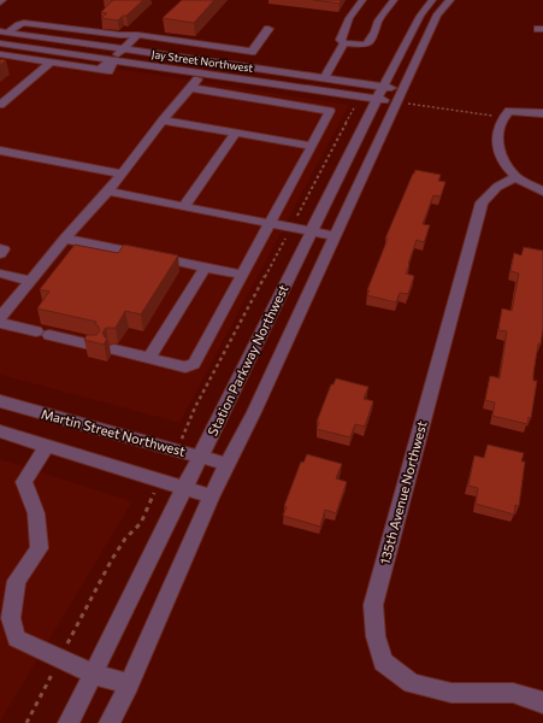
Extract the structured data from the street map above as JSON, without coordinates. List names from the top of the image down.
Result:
{
  "streets": {
    "street": [
      "Jay Street Northwest",
      "Station Parkway Northwest",
      "Martin Street Northwest",
      "135th Avenue Northwest"
    ]
  },
  "crossings": [
    ["Jay Street Northwest", "Station Parkway Northwest"],
    ["Station Parkway Northwest", "Martin Street Northwest"]
  ]
}
